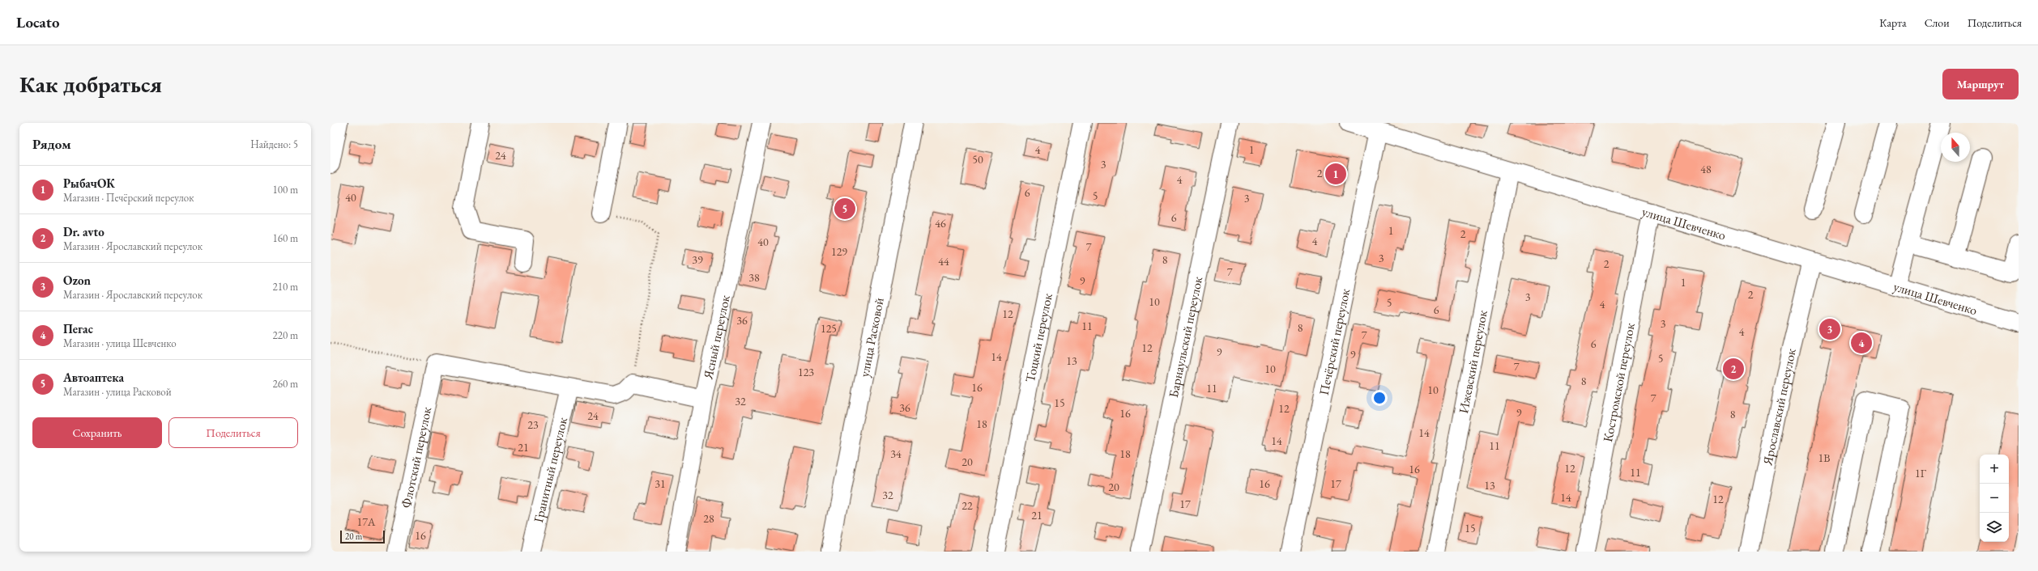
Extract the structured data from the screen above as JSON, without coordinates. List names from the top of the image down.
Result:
{
  "streets": {
    "street": [
      "улица Шевченко",
      "Ясный переулок",
      "улица Расковой",
      "Тоцкий переулок",
      "Барнаульский переулок",
      "Печёрский переулок",
      "Ижевский переулок",
      "Костромской переулок",
      "Ярославский переулок",
      "Флотский переулок",
      "Гранитный переулок"
    ]
  },
  "crossings": [
    ["улица Шевченко", "Печёрский переулок"],
    ["улица Шевченко", "Ижевский переулок"],
    ["улица Шевченко", "Костромской переулок"],
    ["улица Шевченко", "Ярославский переулок"]
  ],
  "house_numbers": [
    "4",
    "1",
    "24",
    "50",
    "3",
    "48",
    "2",
    "4",
    "6",
    "5",
    "40",
    "3",
    "6",
    "46",
    "1",
    "2",
    "4",
    "40",
    "7",
    "129",
    "3",
    "39",
    "8",
    "44",
    "2",
    "7",
    "38",
    "9",
    "1",
    "2",
    "3",
    "10",
    "5",
    "4",
    "6",
    "12",
    "36",
    "3",
    "11",
    "8",
    "125",
    "4",
    "7",
    "6",
    "12",
    "9",
    "9",
    "14",
    "5",
    "13",
    "7",
    "10",
    "123",
    "8",
    "16",
    "11",
    "10",
    "7",
    "32",
    "15",
    "36",
    "12",
    "9",
    "16",
    "8",
    "24",
    "18",
    "23",
    "14",
    "14",
    "11",
    "21",
    "34",
    "18",
    "1В",
    "20",
    "12",
    "16",
    "11",
    "1Г",
    "31",
    "16",
    "17",
    "13",
    "20",
    "32",
    "14",
    "12",
    "17",
    "22",
    "21",
    "28",
    "17А",
    "15",
    "16"
  ],
  "scale_bar": "20 m",
  "north": "top",
  "page": {
    "header": "Locato",
    "nav": ["Карта", "Слои", "Поделиться"],
    "buttons": [
      "Маршрут",
      ["Сохранить", "Поделиться"]
    ],
    "title": "Как добраться",
    "heading": ["Рядом", "Найдено: 5"],
    "pins": [
      "1",
      "5",
      "3",
      "4",
      "2"
    ],
    "list": [
      {
        "mark": "1",
        "name": "РыбачОК",
        "note": "Магазин · Печёрский переулок",
        "value": "100 m"
      },
      {
        "mark": "2",
        "name": "Dr. avto",
        "note": "Магазин · Ярославский переулок",
        "value": "160 m"
      },
      {
        "mark": "3",
        "name": "Ozon",
        "note": "Магазин · Ярославский переулок",
        "value": "210 m"
      },
      {
        "mark": "4",
        "name": "Пегас",
        "note": "Магазин · улица Шевченко",
        "value": "220 m"
      },
      {
        "mark": "5",
        "name": "Автоаптека",
        "note": "Магазин · улица Расковой",
        "value": "260 m"
      }
    ],
    "map_buttons": ["+", "−"],
    "scale": "20 m"
  }
}
